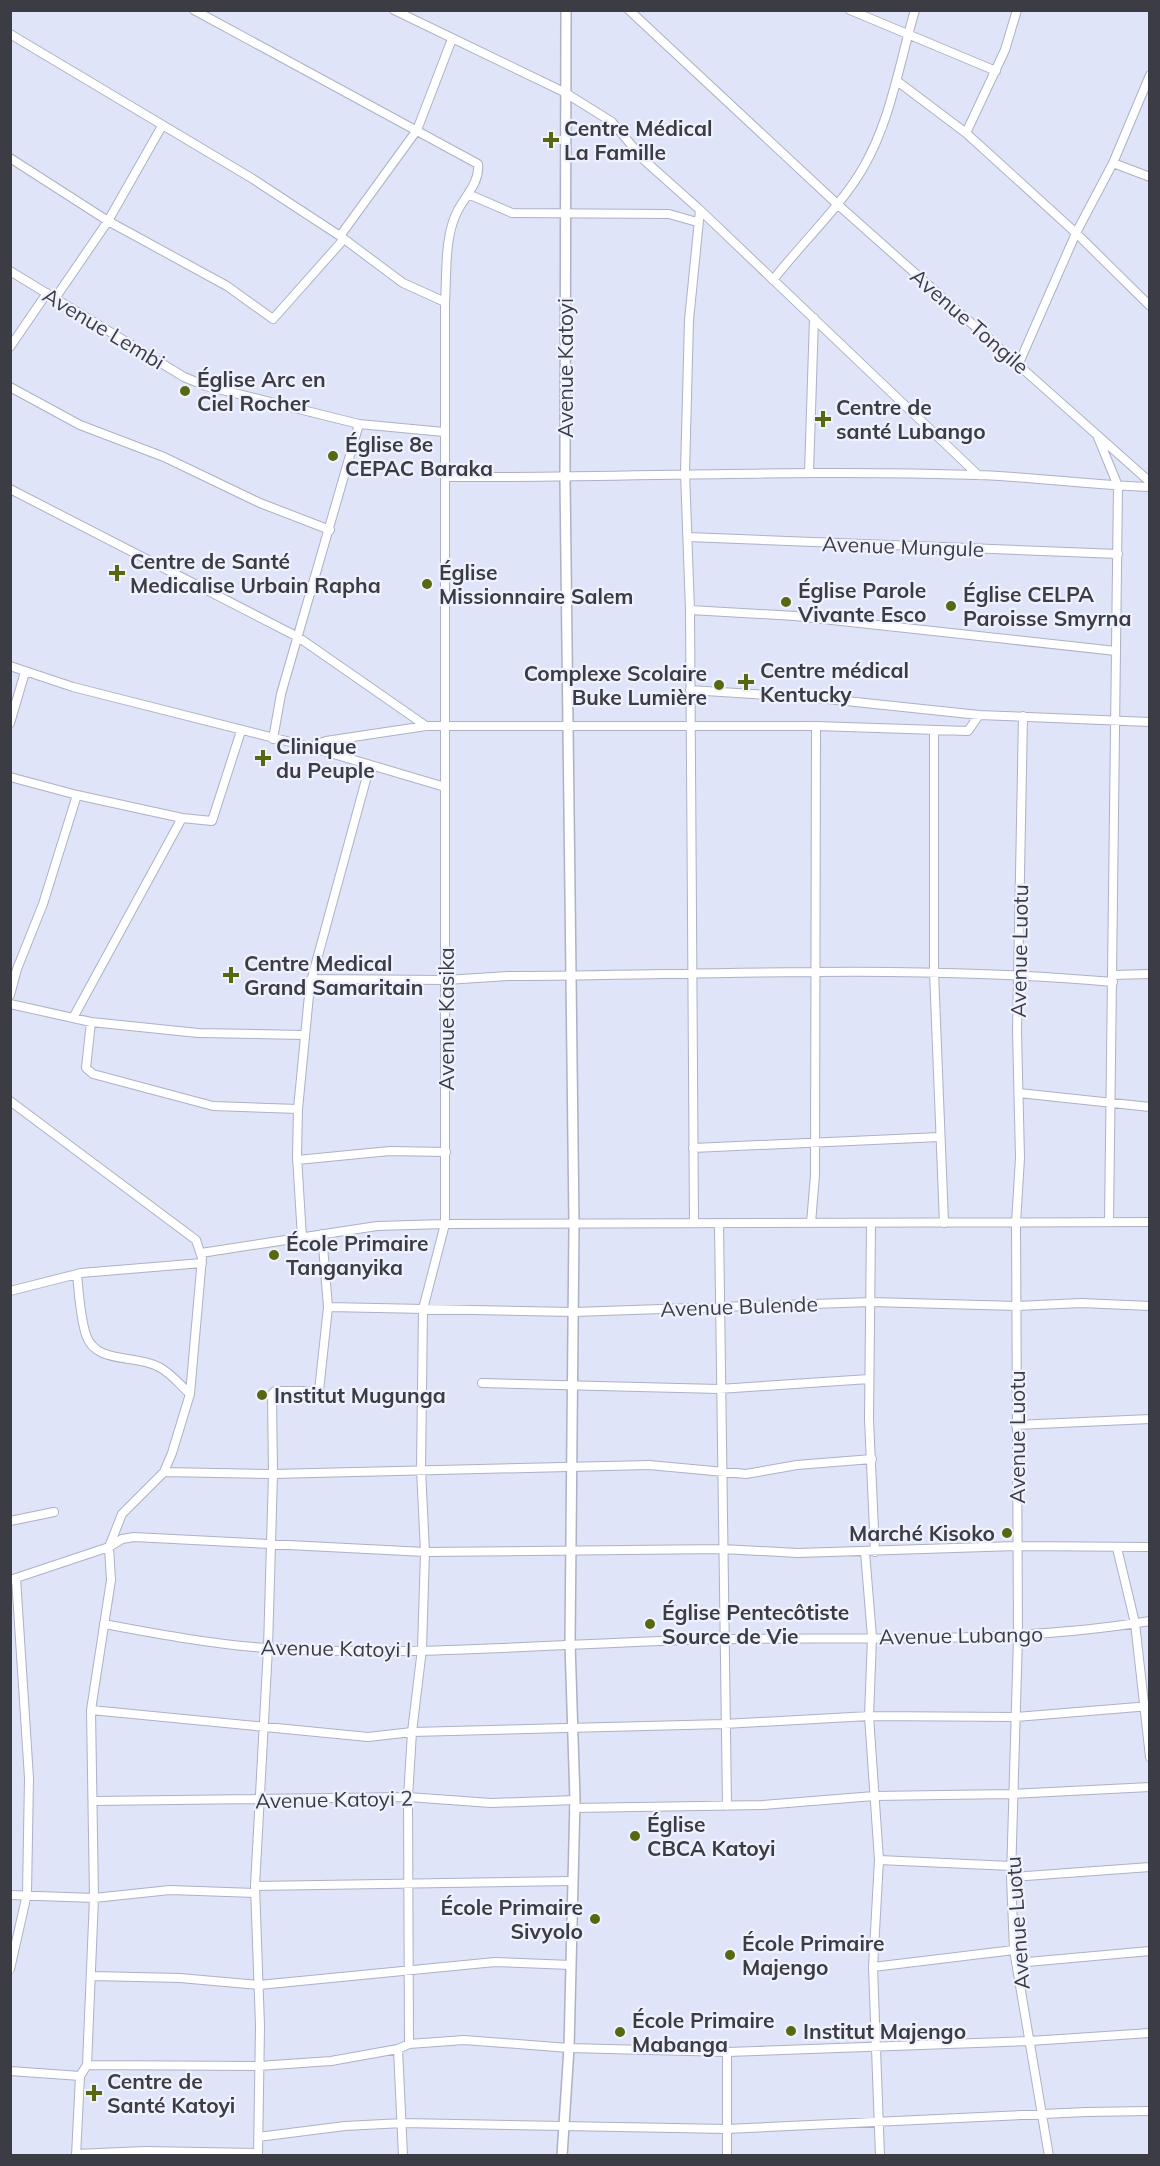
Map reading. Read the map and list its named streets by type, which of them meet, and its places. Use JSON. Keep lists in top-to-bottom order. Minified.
{"streets":{"street":["Avenue Tongile","Avenue Lembi","Avenue Katoyi","Avenue Mungule","Avenue Luotu","Avenue Kasika","Avenue Bulende","Avenue Lubango","Avenue Katoyi I","Avenue Katoyi 2"]},"crossings":[["Avenue Tongile","Avenue Mungule"],["Avenue Lembi","Avenue Kasika"],["Avenue Katoyi","Avenue Bulende"],["Avenue Katoyi","Avenue Lubango"],["Avenue Katoyi","Avenue Katoyi I"],["Avenue Katoyi","Avenue Katoyi 2"],["Avenue Luotu","Avenue Bulende"],["Avenue Luotu","Avenue Lubango"],["Avenue Luotu","Avenue Katoyi 2"],["Avenue Kasika","Avenue Bulende"],["Avenue Kasika","Avenue Katoyi I"],["Avenue Kasika","Avenue Katoyi 2"],["Avenue Lubango","Avenue Katoyi I"]],"places":{"health":["Centre Médical La Famille","Centre de santé Lubango","Centre de Santé Medicalise Urbain Rapha","Centre médical Kentucky","Clinique du Peuple","Centre Medical Grand Samaritain","Centre de Santé Katoyi"],"other":["Église Arc en Ciel Rocher","Église 8e CEPAC Baraka","Église Missionnaire Salem","Église Parole Vivante Esco","Église CELPA Paroisse Smyrna","Complexe Scolaire Buke Lumière","École Primaire Tanganyika","Institut Mugunga","Marché Kisoko","Église Pentecôtiste Source de Vie","Église CBCA Katoyi","École Primaire Sivyolo","École Primaire Majengo","Institut Majengo","École Primaire Mabanga"]}}
